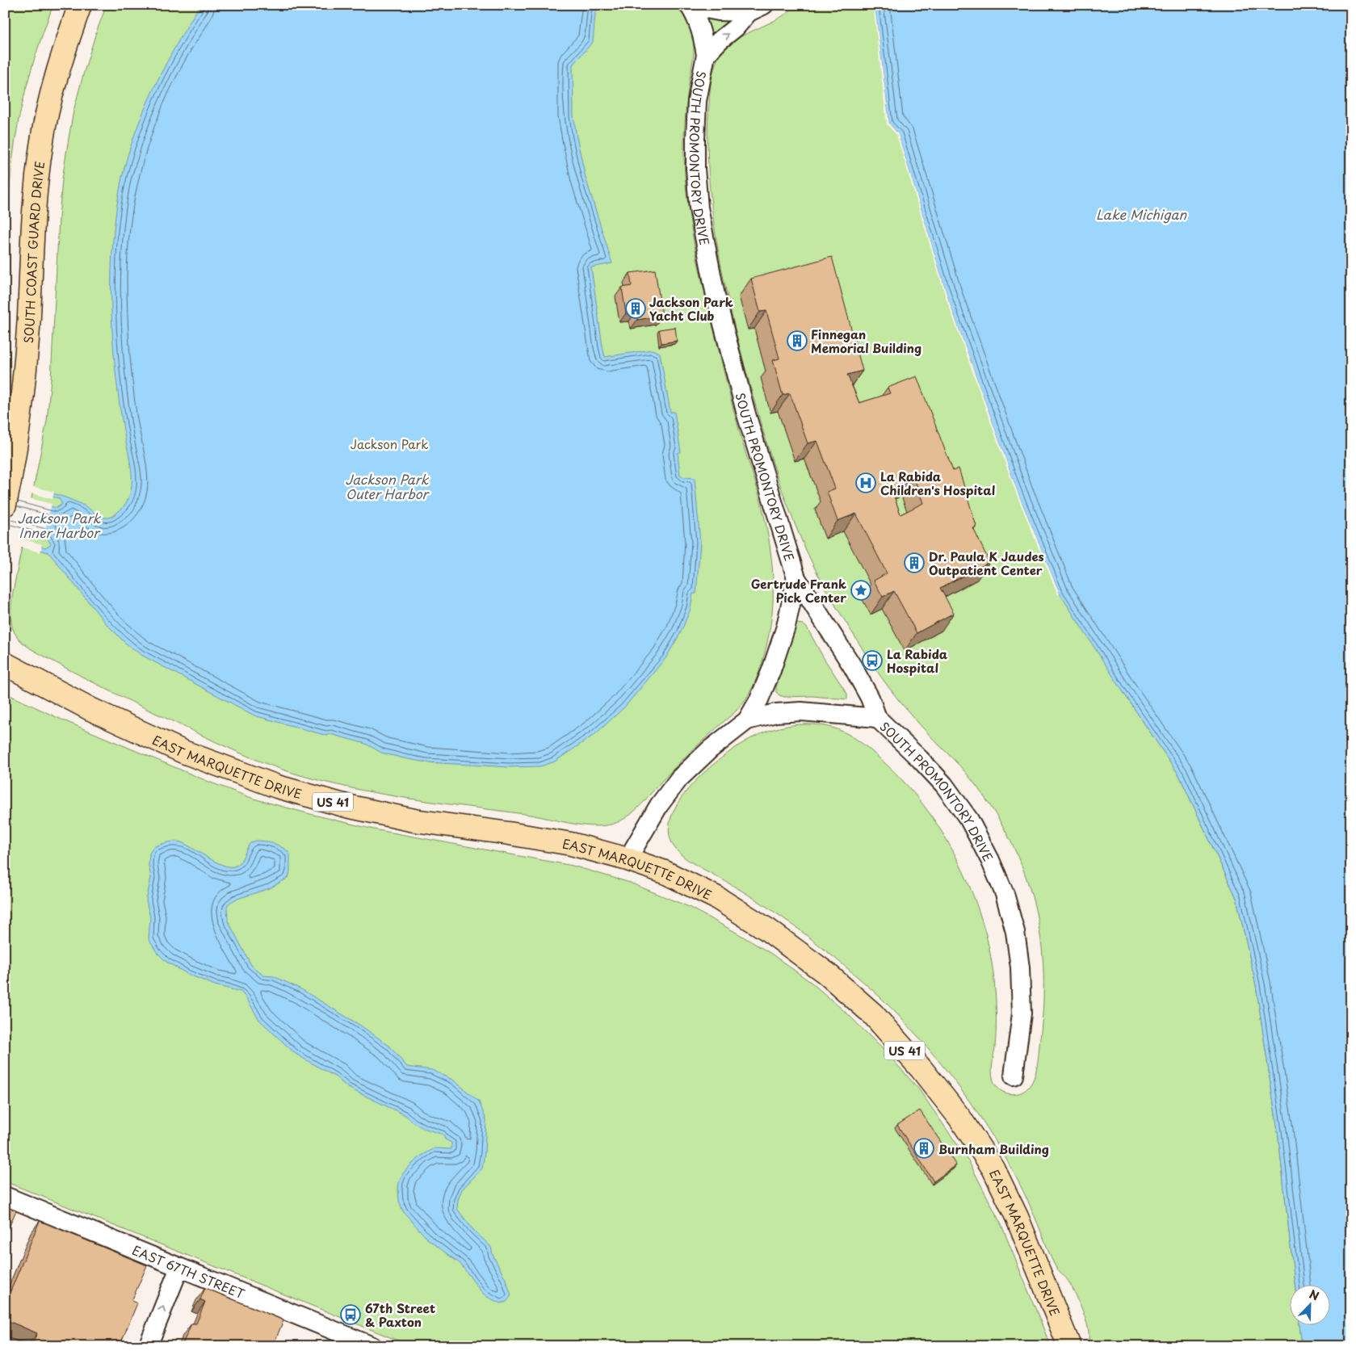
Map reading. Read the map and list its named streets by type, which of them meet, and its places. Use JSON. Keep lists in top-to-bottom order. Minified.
{"streets":{"main road":["SOUTH COAST GUARD DRIVE","EAST MARQUETTE DRIVE","US 41"],"street":["SOUTH PROMONTORY DRIVE","EAST 67TH STREET"]},"water":["Lake Michigan","Jackson Park Outer Harbor","Jackson Park Inner Harbor"],"parks":["Jackson Park"],"places":{"building":["Jackson Park Yacht Club","Finnegan Memorial Building","Dr. Paula K Jaudes Outpatient Center","Burnham Building"],"hospital":["La Rabida Children's Hospital"],"place":["Gertrude Frank Pick Center"],"bus stop":["La Rabida Hospital","67th Street & Paxton"]},"north":"top right"}
